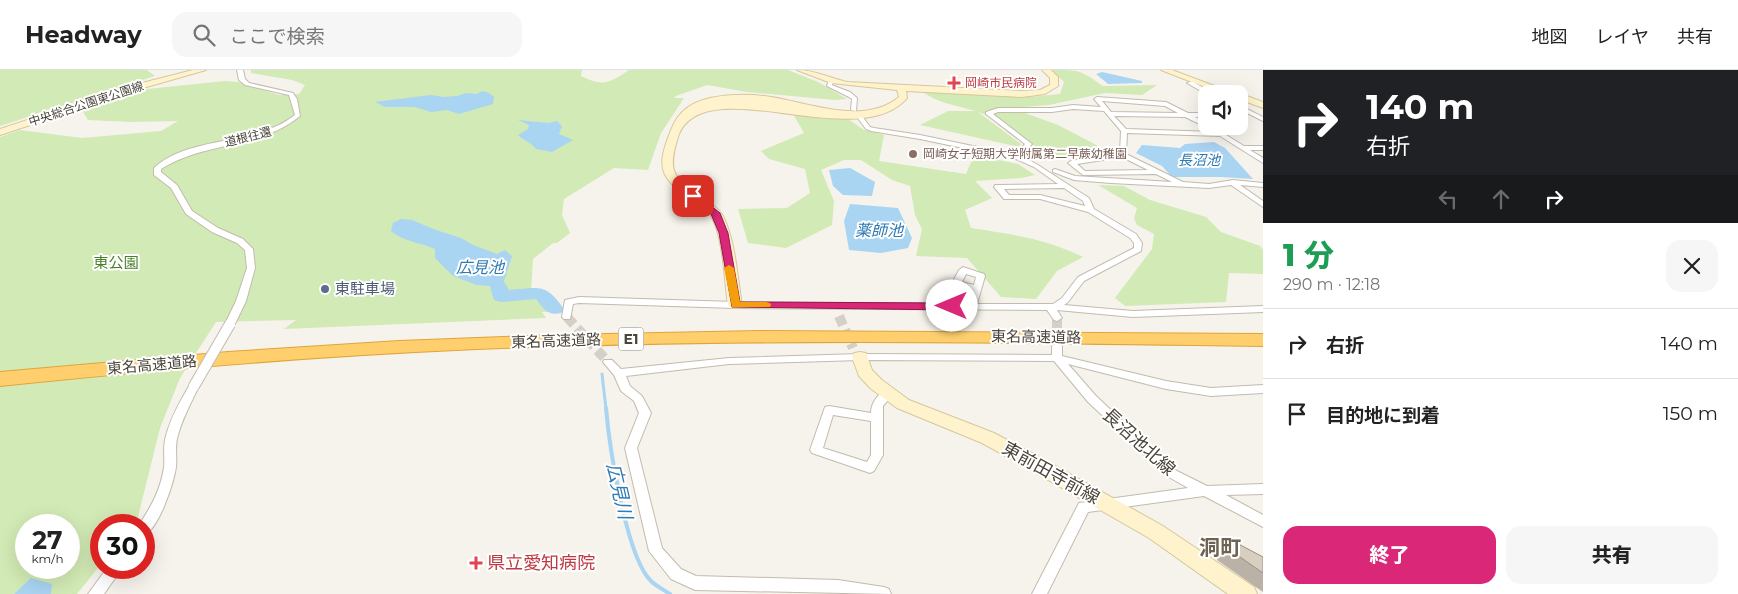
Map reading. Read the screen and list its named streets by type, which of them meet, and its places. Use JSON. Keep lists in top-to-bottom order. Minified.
{"streets":{"highway":["東名高速道路","E1"],"street":["中央総合公園東公園線","道根往還","長沼池北線","東前田寺前線"]},"districts":["洞町"],"water":["長沼池","薬師池","広見池","広見川"],"parks":["東公園"],"places":{"health":["岡崎市民病院","県立愛知病院"],"other":["岡崎女子短期大学附属第二早蕨幼稚園","東駐車場"]},"page":{"header":"Headway","search":"ここで検索","nav":["地図","レイヤ","共有"],"turn":["140 m","右折"],"heading":["1 分","290 m · 12:18"],"list":[{"name":"右折","value":"140 m"},{"name":"目的地に到着","value":"150 m"}],"speed":"27 km/h","limit":"30","buttons":["終了","共有"]}}
